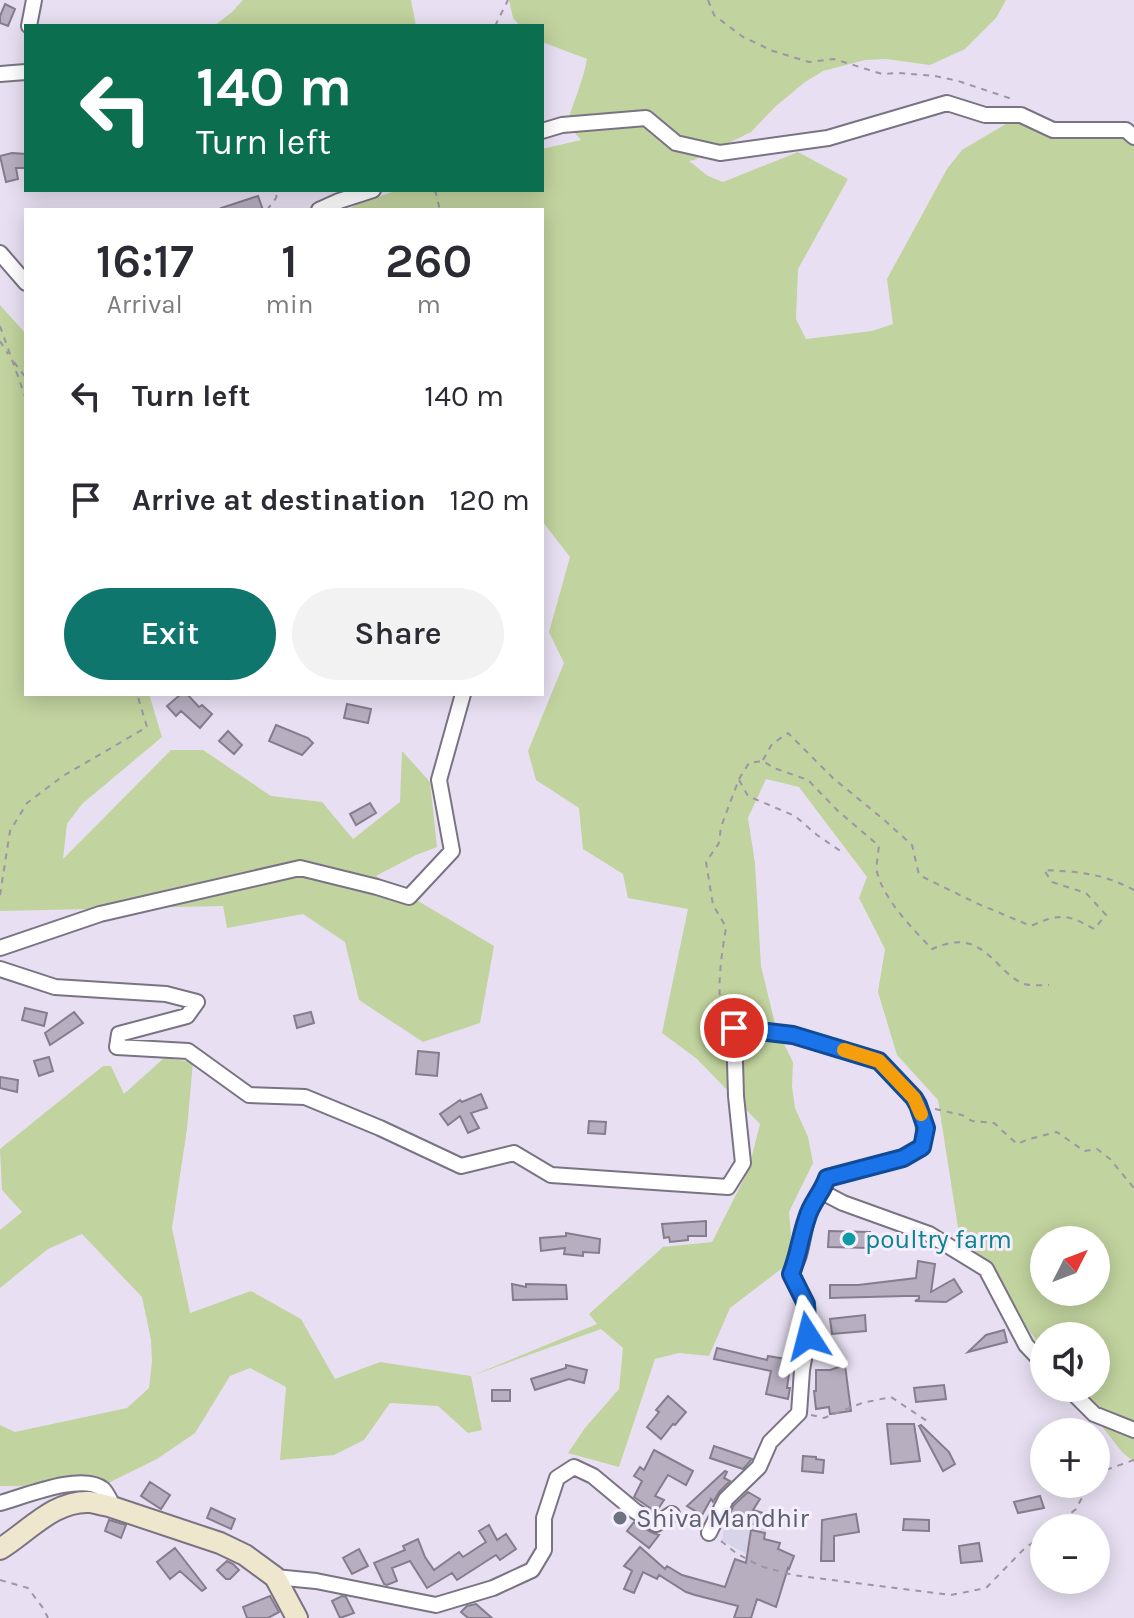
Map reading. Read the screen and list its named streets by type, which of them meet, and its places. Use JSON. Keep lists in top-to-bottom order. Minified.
{"places":["poultry farm","Shiva Mandhir"],"north":"top right","page":{"turn":["140 m","Turn left"],"eta":["16:17","Arrival","1","min","260","m"],"list":[{"name":"Turn left","value":"140 m"},{"name":"Arrive at destination","value":"120 m"}],"buttons":["Exit","Share"],"map_buttons":["+","−"]}}
